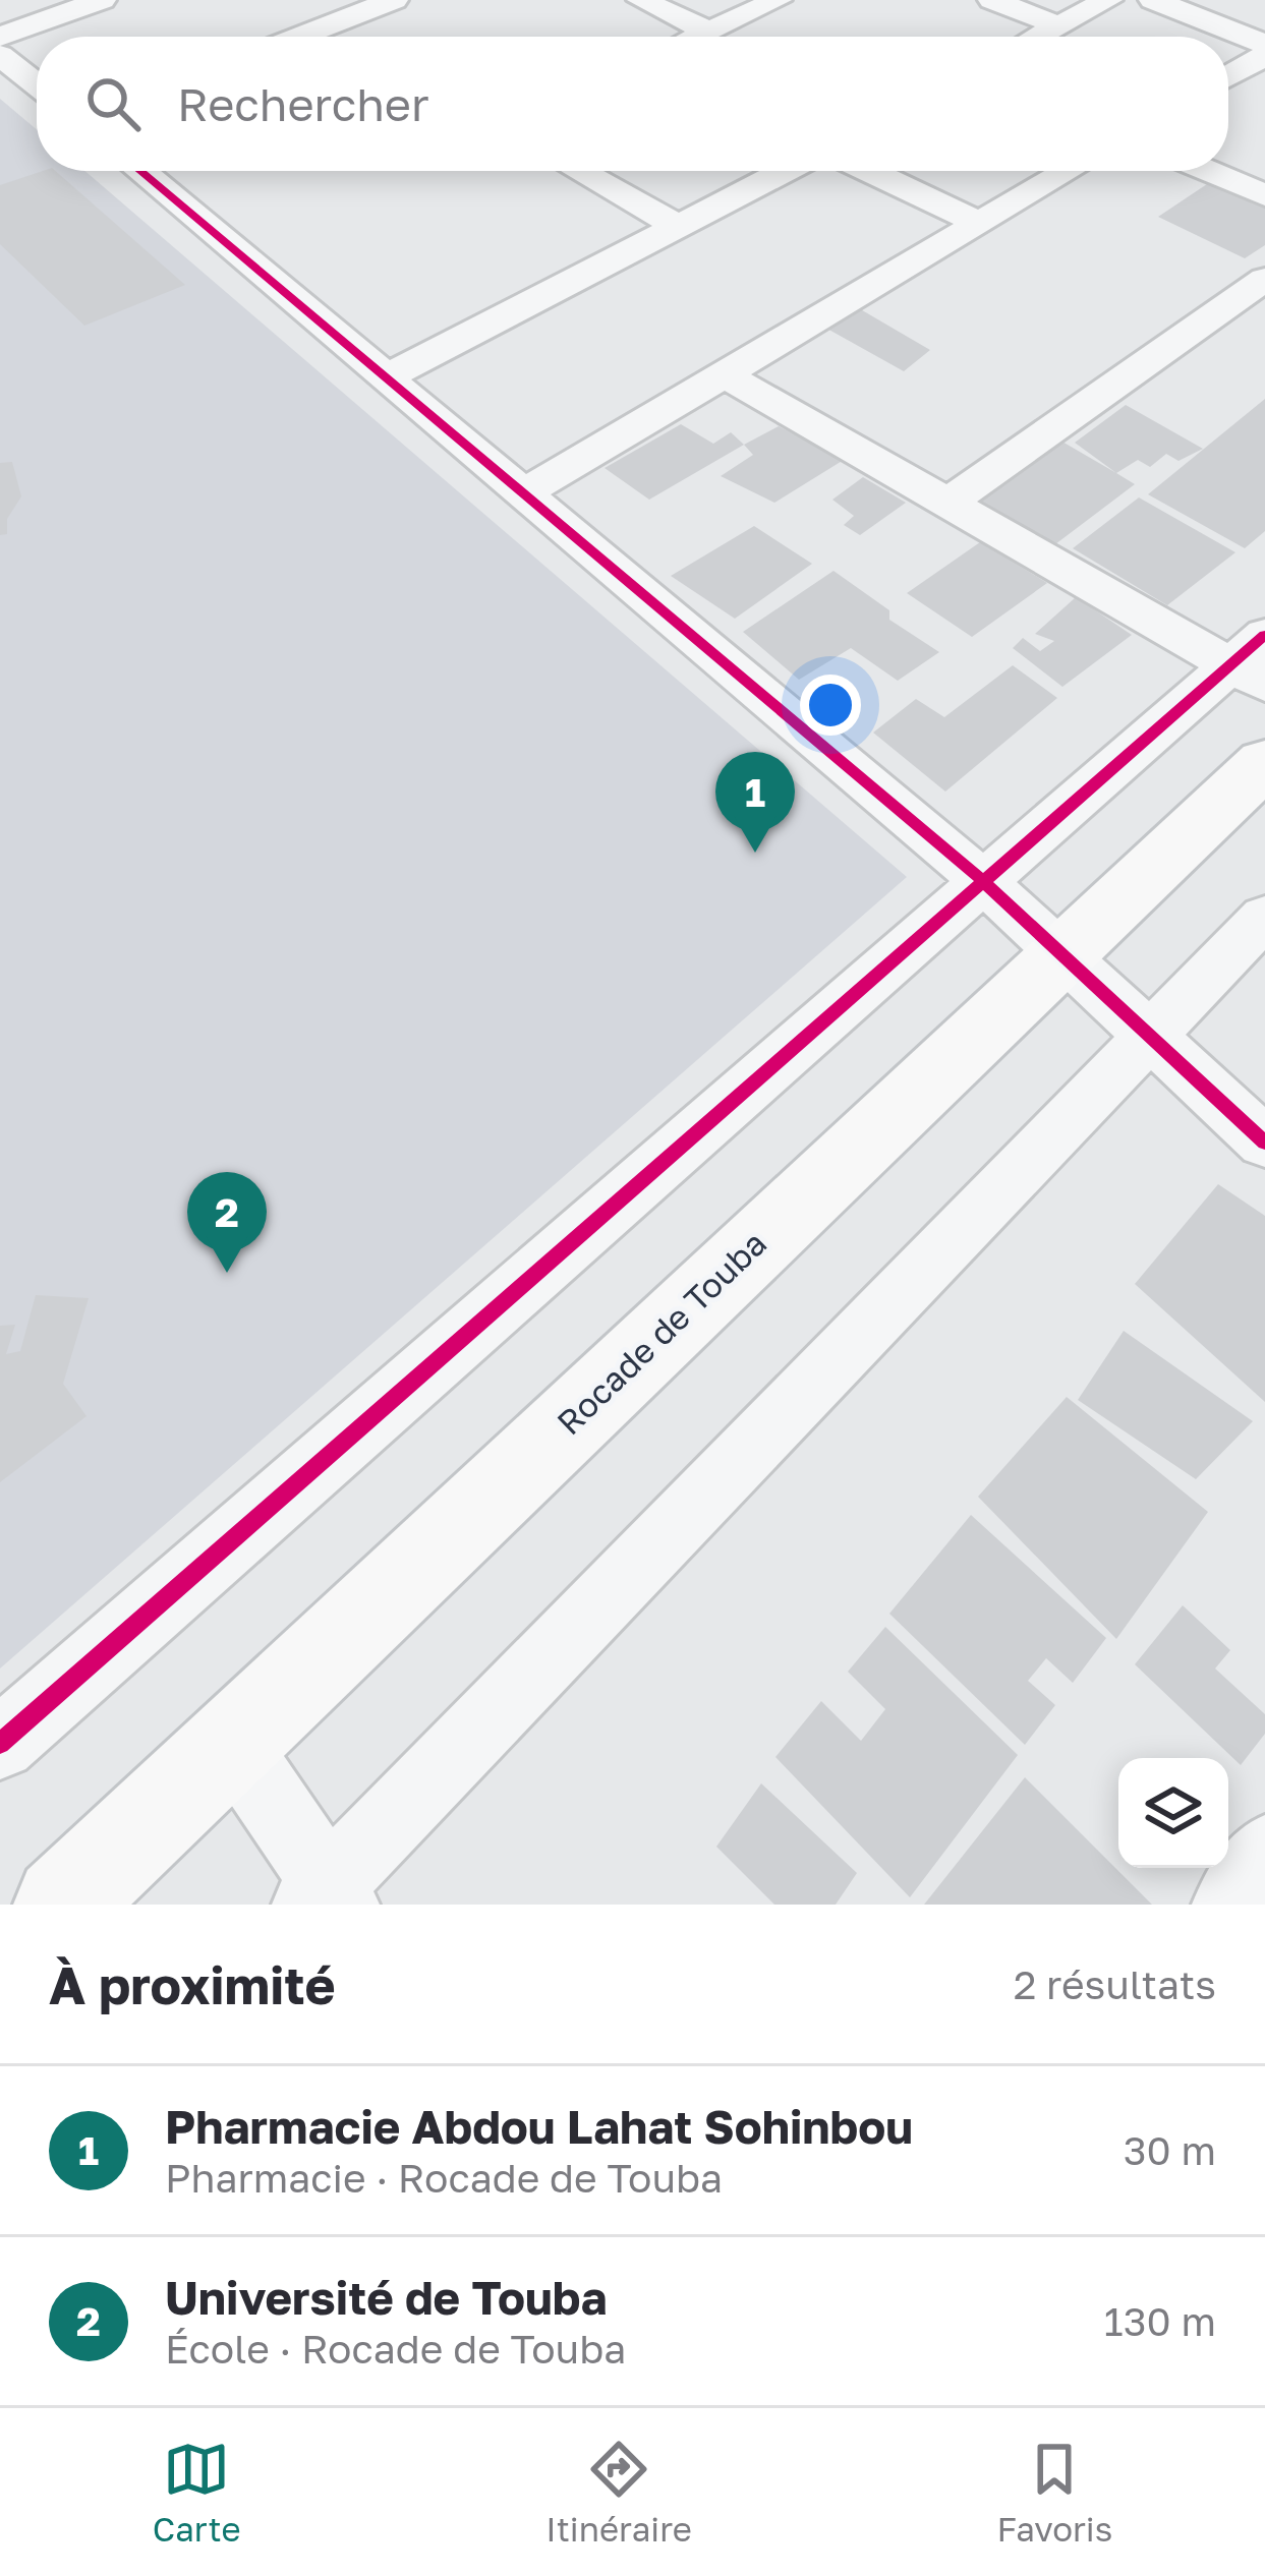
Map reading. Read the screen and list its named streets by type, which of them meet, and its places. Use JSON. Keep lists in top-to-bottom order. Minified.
{"streets":{"main road":["Rocade de Touba"]},"page":{"search":"Rechercher","pins":["1","2"],"heading":["À proximité","2 résultats"],"list":[{"mark":"1","name":"Pharmacie Abdou Lahat Sohinbou","note":"Pharmacie · Rocade de Touba","value":"30 m"},{"mark":"2","name":"Université de Touba","note":"École · Rocade de Touba","value":"130 m"}],"nav":["Carte","Itinéraire","Favoris"]}}
